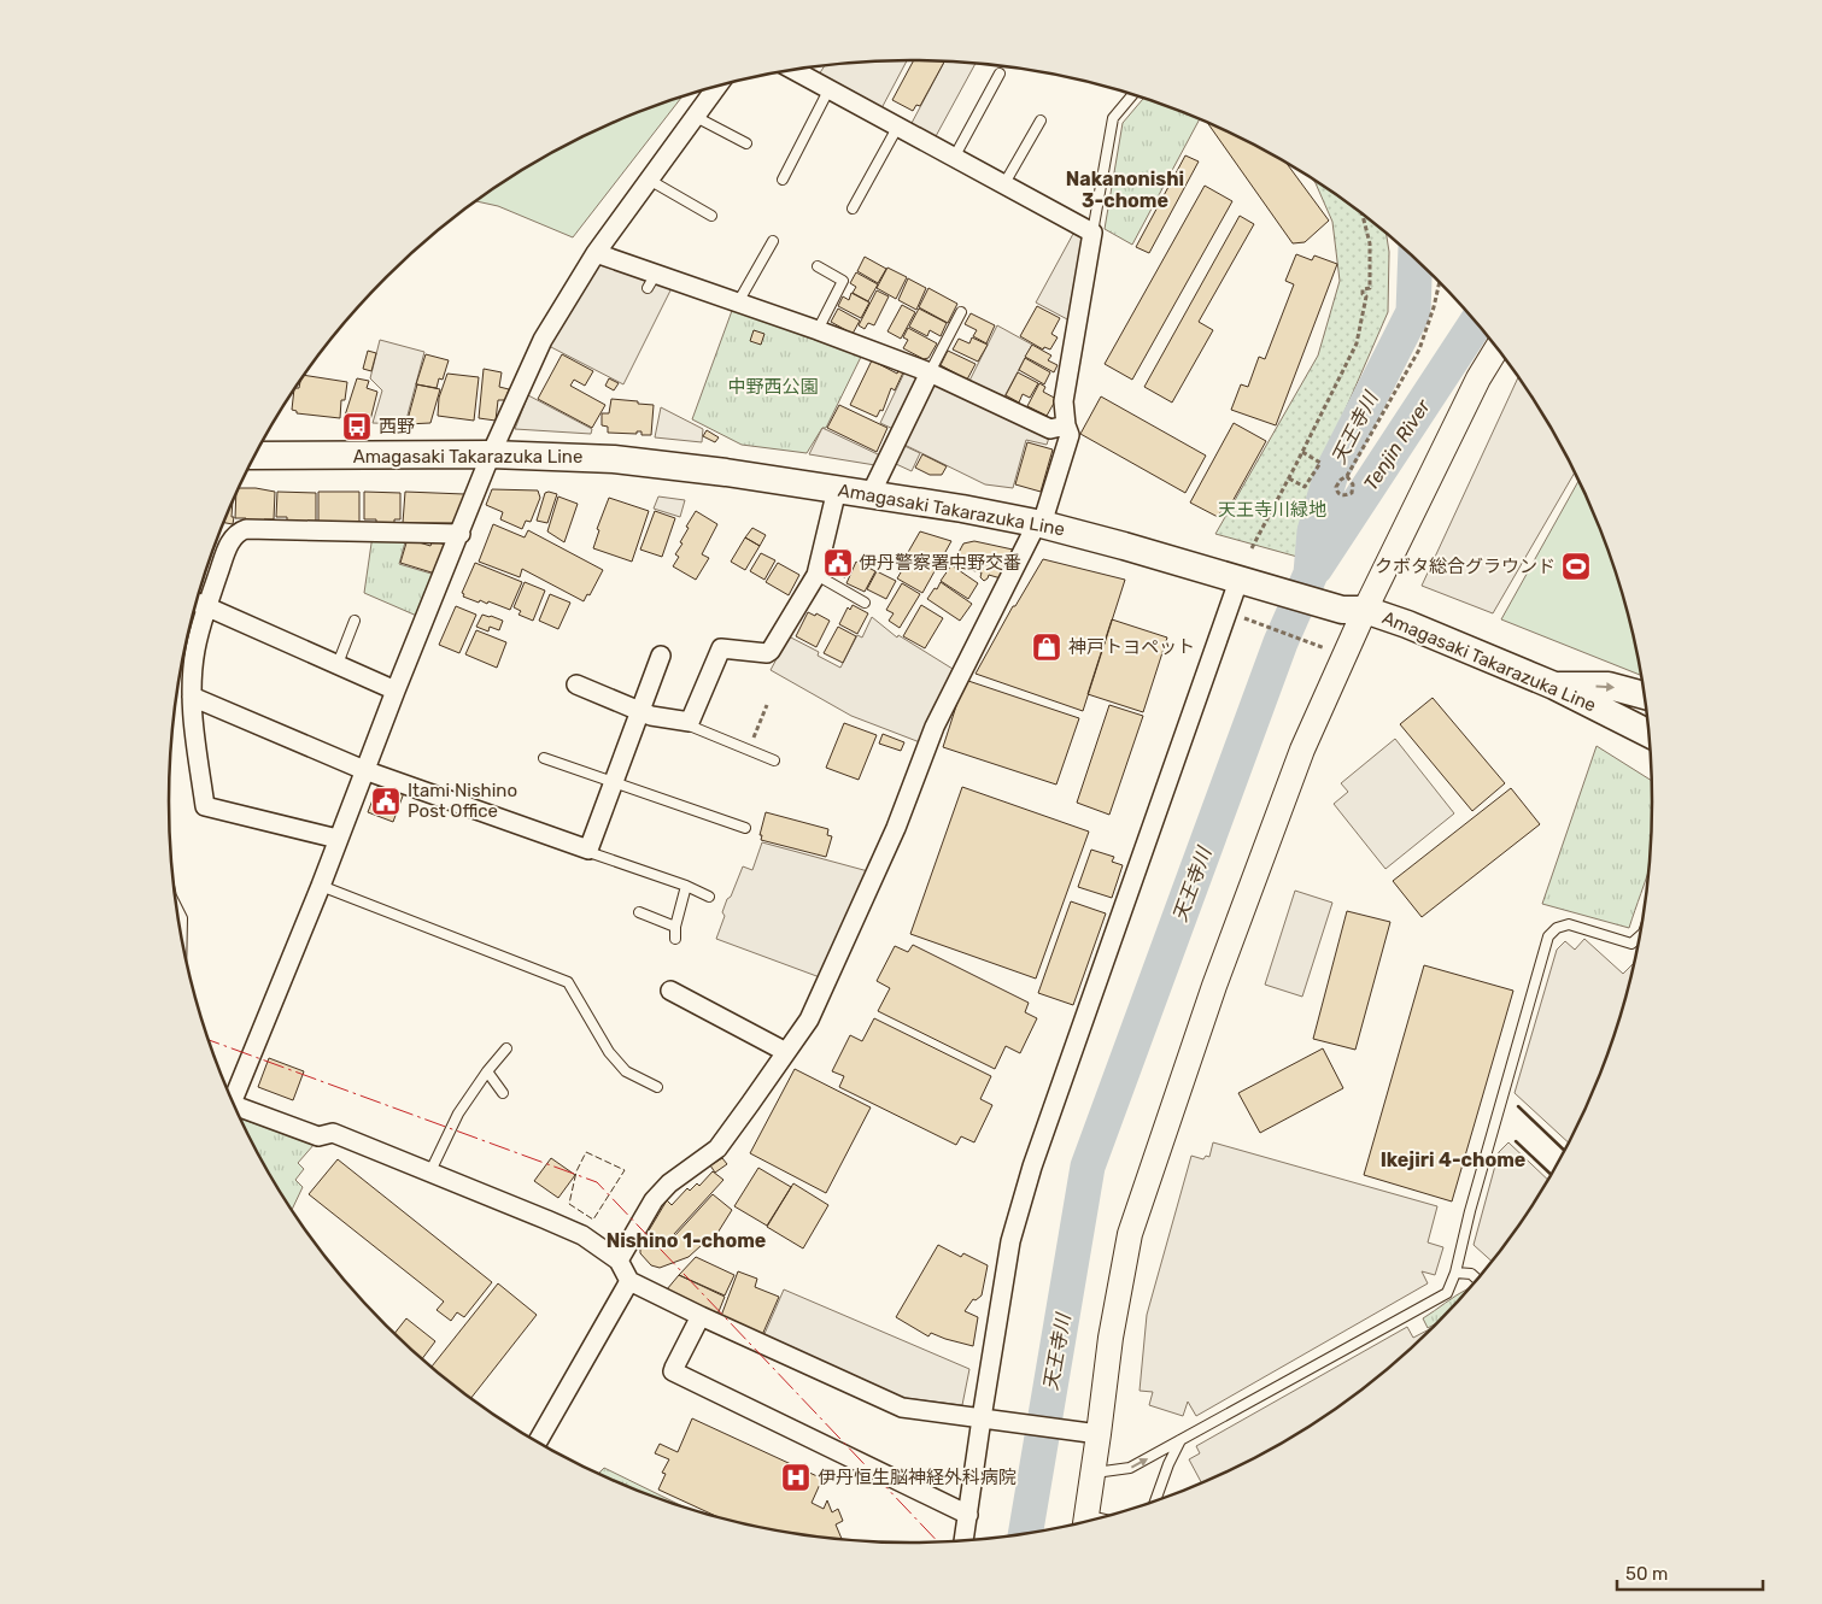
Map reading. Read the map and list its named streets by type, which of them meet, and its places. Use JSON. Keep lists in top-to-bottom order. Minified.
{"streets":{"main road":["Amagasaki Takarazuka Line"]},"districts":["Nakanonishi 3-chome","Ikejiri 4-chome","Nishino 1-chome"],"water":["天王寺川","Tenjin River"],"parks":["中野西公園","天王寺川緑地"],"places":{"bus stop":["西野"],"public building":["伊丹警察署中野交番","Itami Nishino Post Office"],"sports":["クボタ総合グラウンド"],"shop":["神戸トヨペット"],"hospital":["伊丹恒生脳神経外科病院"]},"scale_bar":"50 m"}
